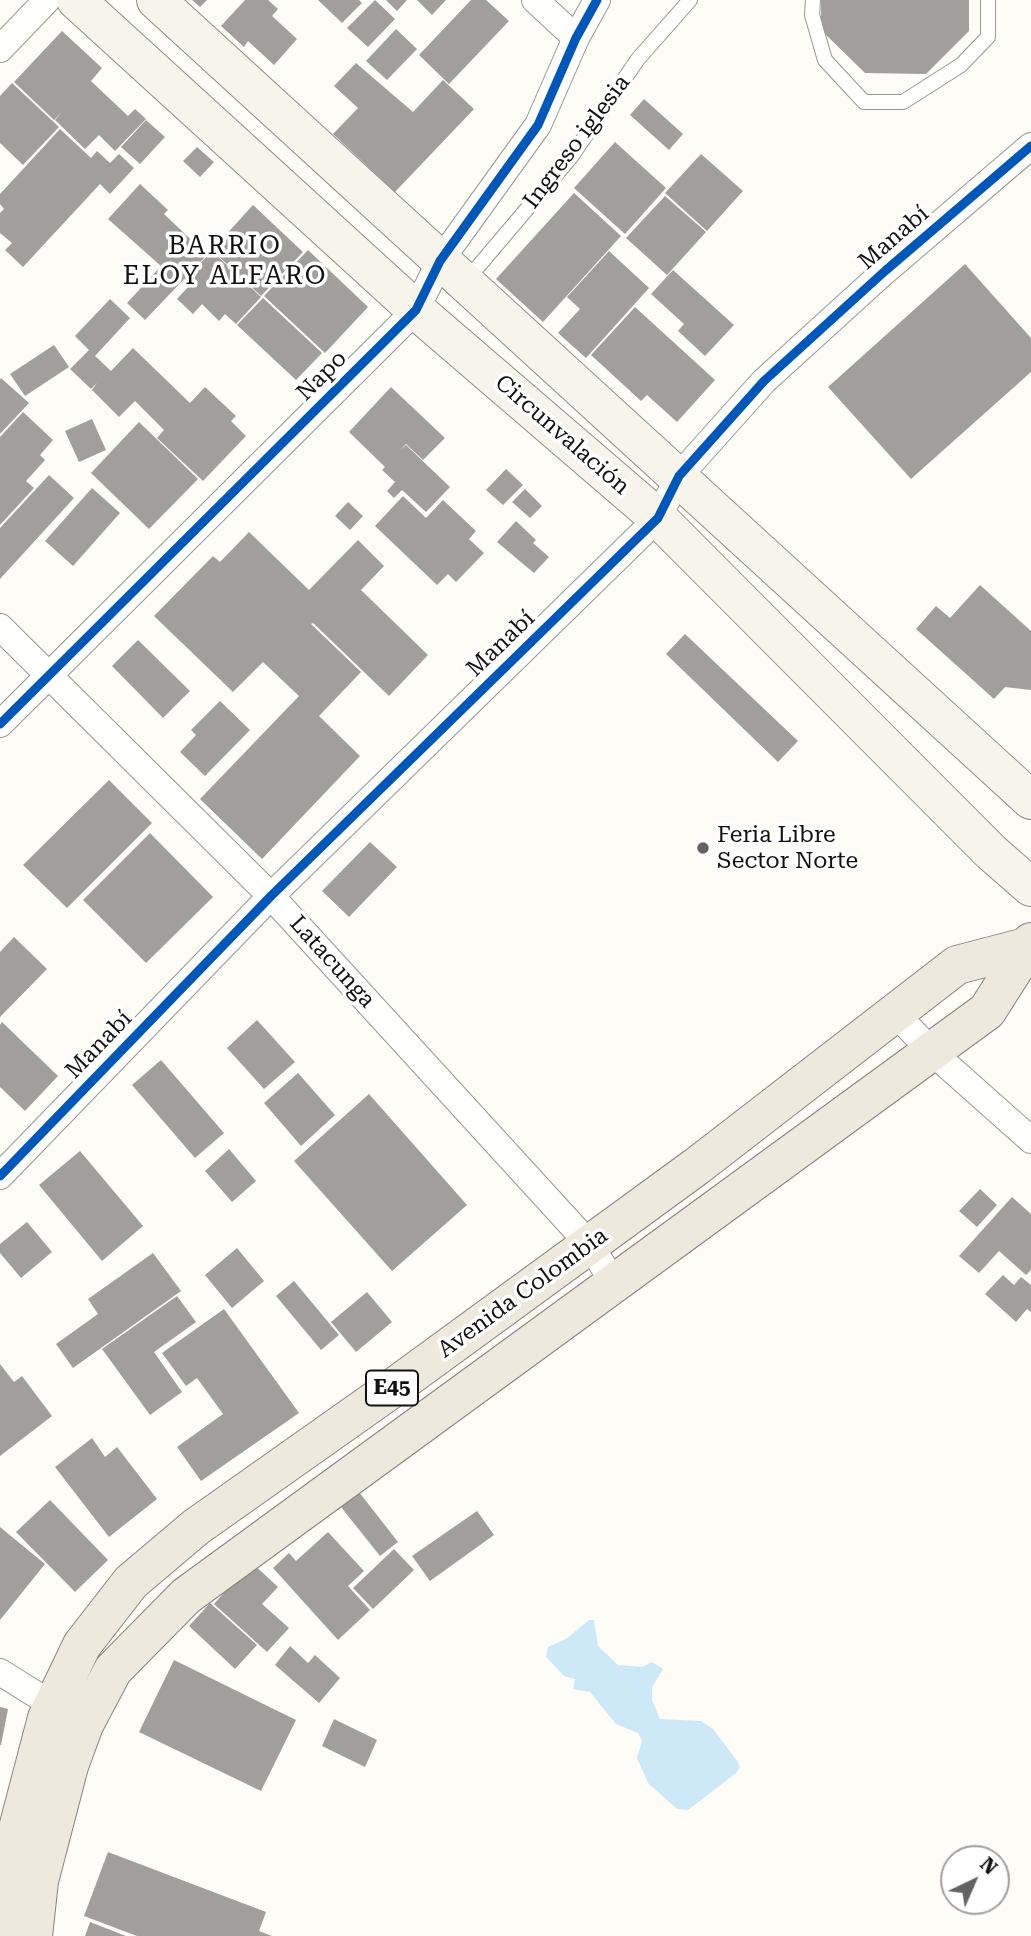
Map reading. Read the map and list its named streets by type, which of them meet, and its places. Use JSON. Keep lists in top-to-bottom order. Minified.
{"streets":{"main road":["Circunvalación","Avenida Colombia","E45"],"street":["Manabí","Napo","Latacunga"],"lane":["Ingreso iglesia"]},"crossings":[["Ingreso iglesia","Napo"],["Ingreso iglesia","Circunvalación"],["Manabí","Circunvalación"],["Manabí","Latacunga"],["Napo","Circunvalación"],["Napo","Latacunga"],["Latacunga","Avenida Colombia"]],"districts":["BARRIO ELOY ALFARO"],"places":["Feria Libre Sector Norte"],"north":"top right"}
